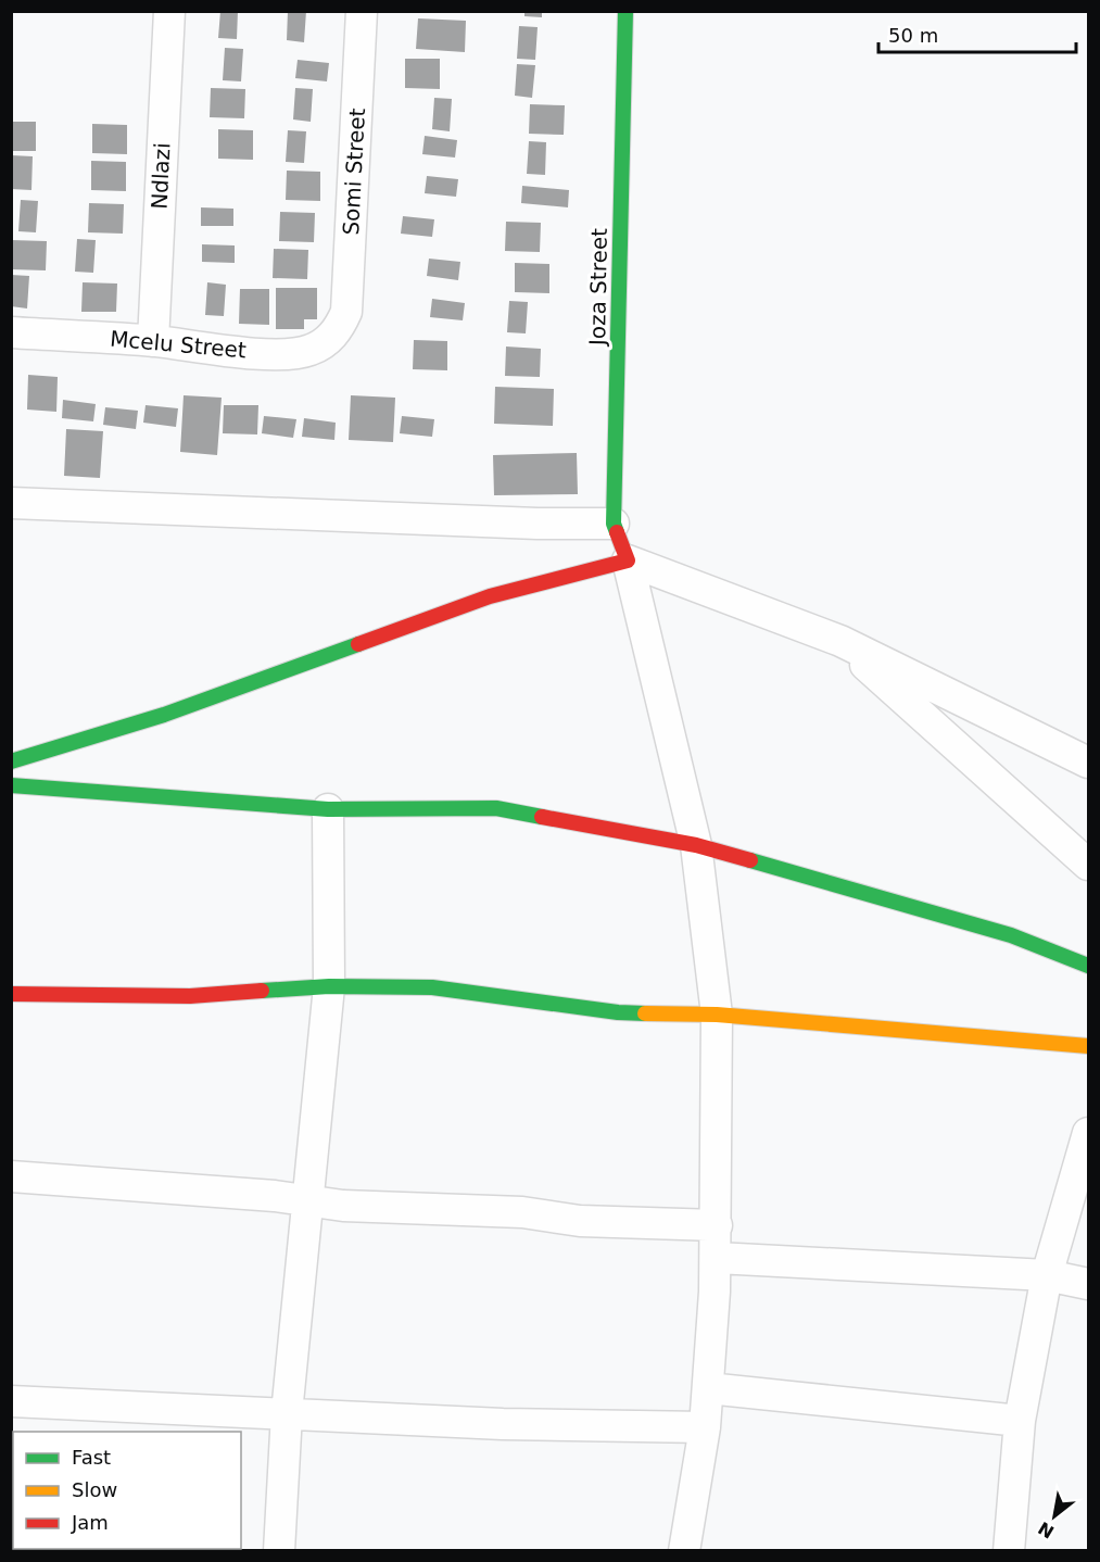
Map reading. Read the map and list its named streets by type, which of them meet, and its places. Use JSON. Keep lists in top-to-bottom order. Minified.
{"streets":{"street":["Somi Street","Ndlazi","Joza Street","Mcelu Street"]},"crossings":[["Somi Street","Mcelu Street"],["Ndlazi","Mcelu Street"]],"legend":["Fast","Slow","Jam"],"scale_bar":"50 m","north":"bottom left"}
